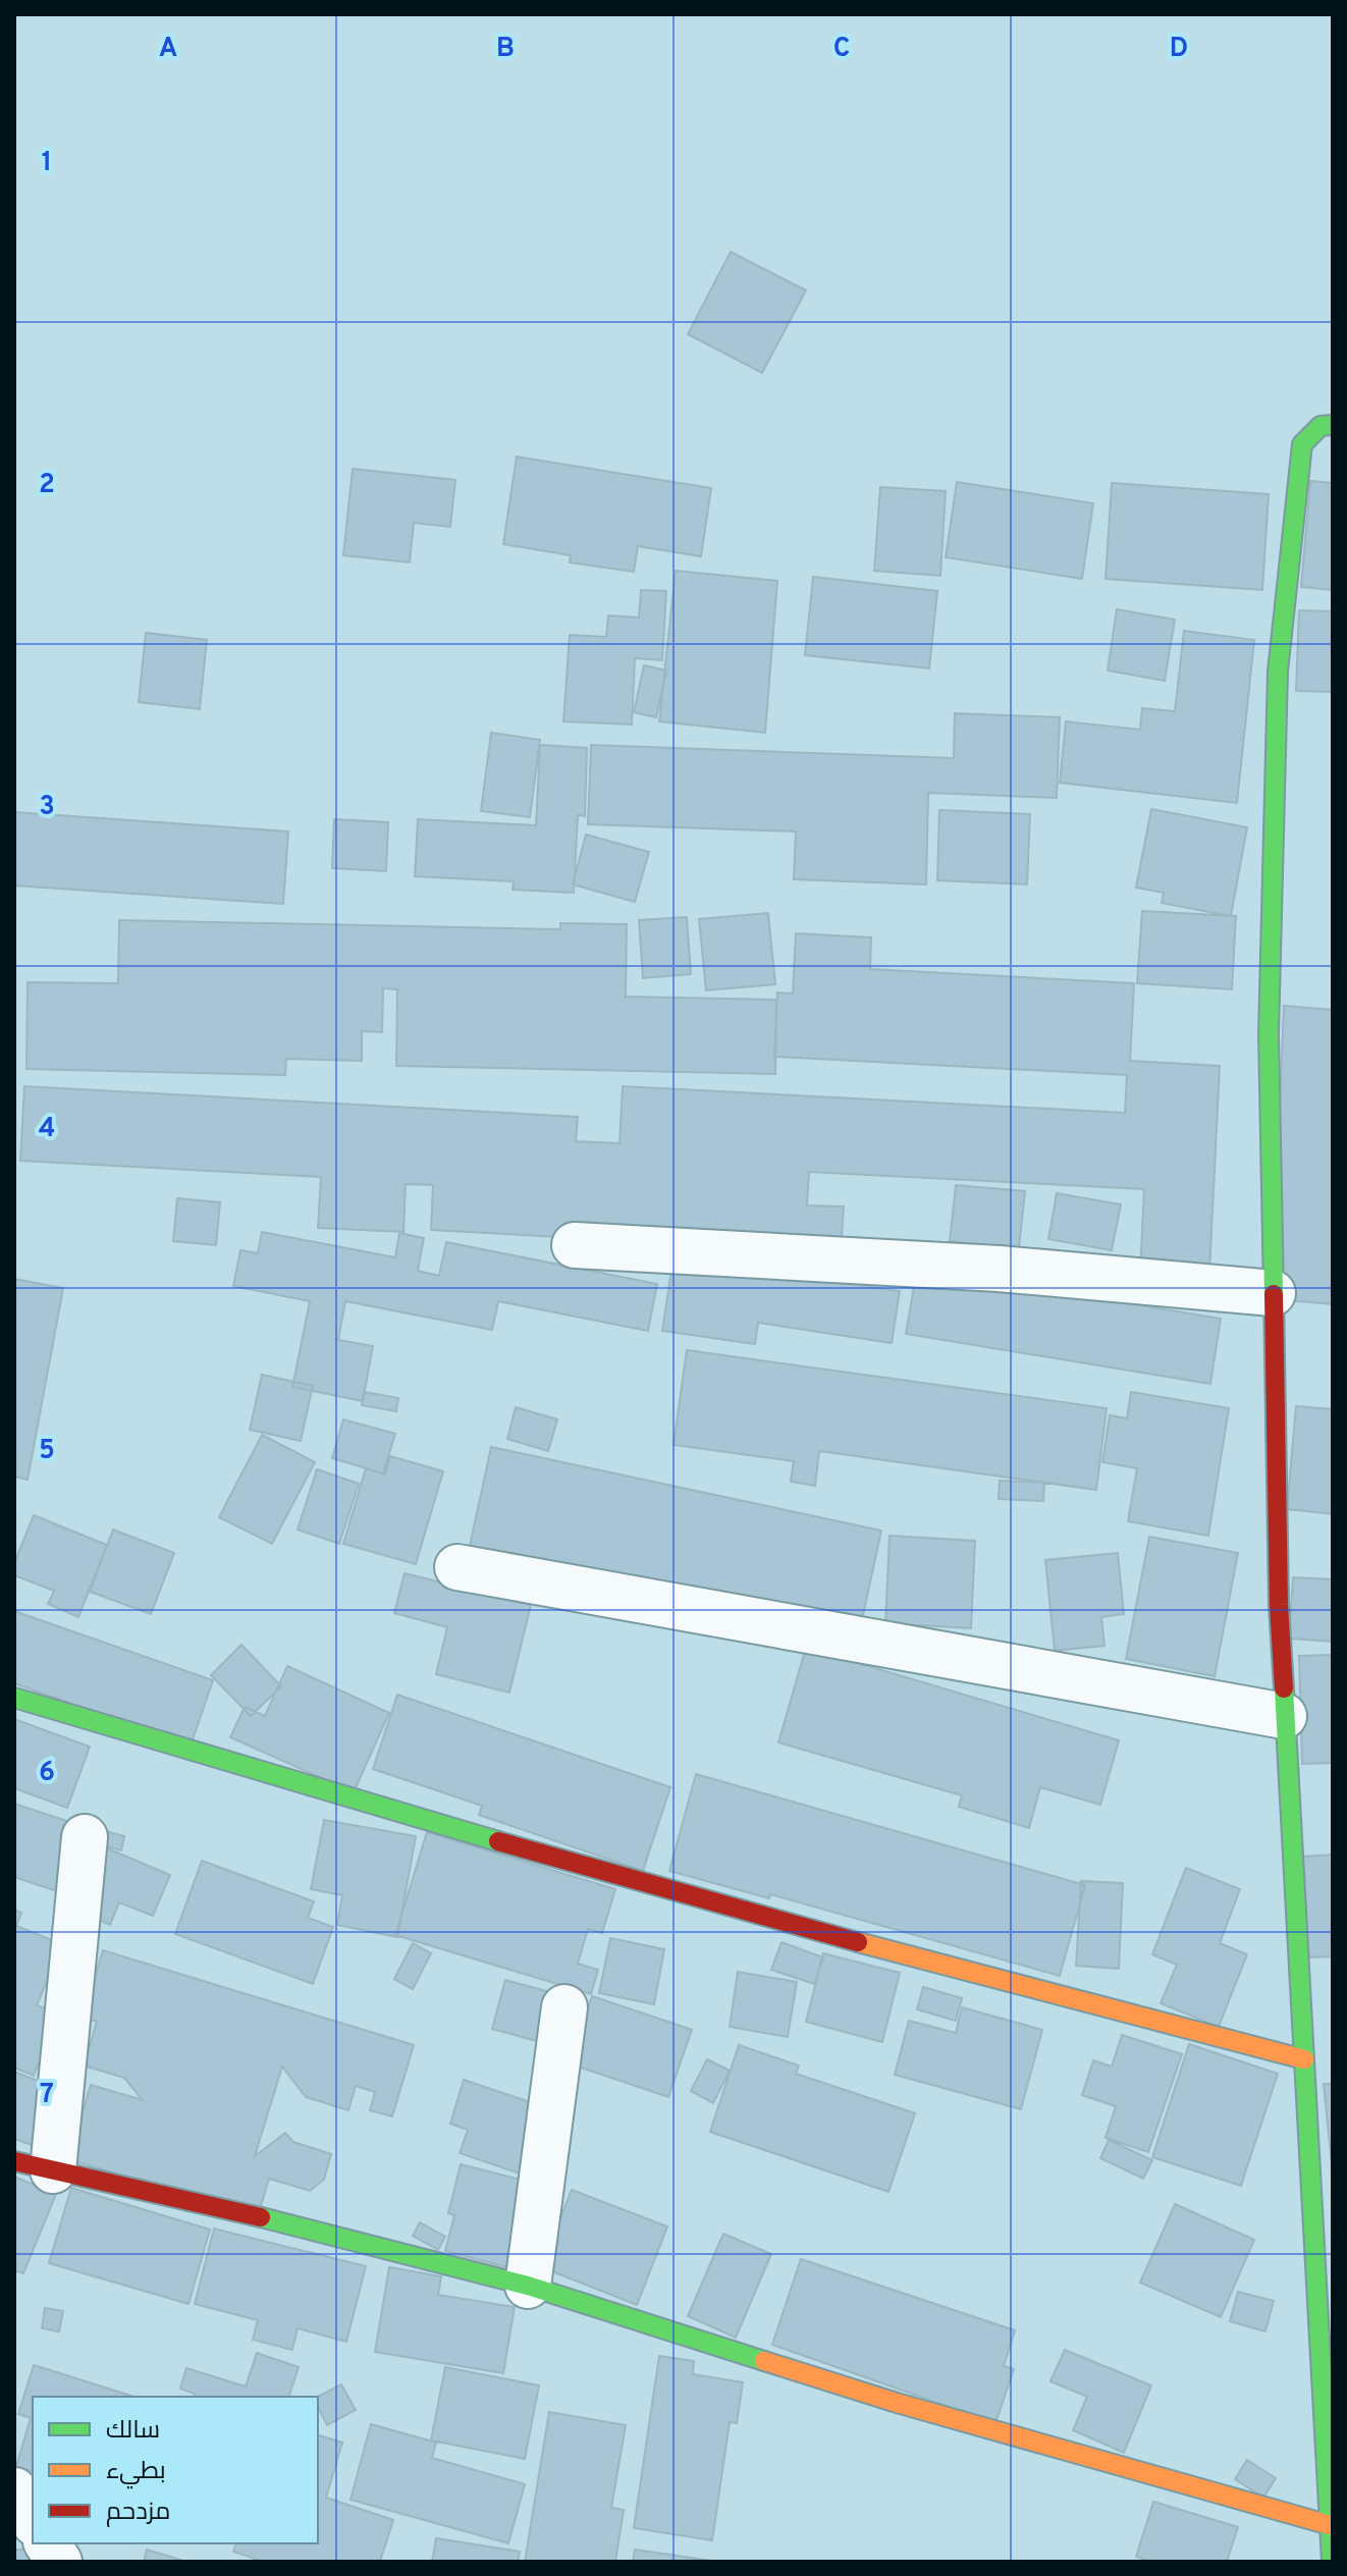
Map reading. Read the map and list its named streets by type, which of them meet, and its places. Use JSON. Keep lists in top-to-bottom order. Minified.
{"legend":["سالك","بطيء","مزدحم"],"grid":{"columns":["A","B","C","D"],"rows":["1","2","3","4","5","6","7"]}}
